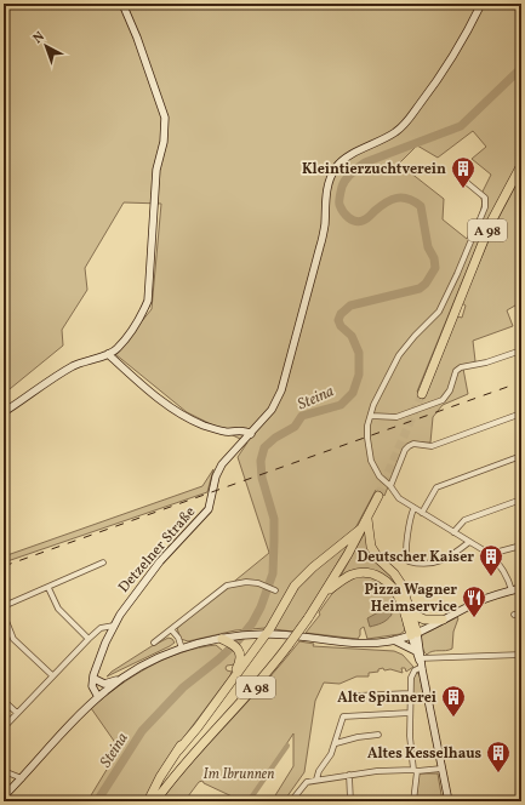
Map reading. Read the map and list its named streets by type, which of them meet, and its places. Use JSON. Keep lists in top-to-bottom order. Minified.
{"streets":{"highway":["A 98"],"main road":["Detzelner Straße"]},"water":["Steina"],"parks":["Im Ibrunnen"],"places":{"building":["Kleintierzuchtverein","Deutscher Kaiser","Alte Spinnerei","Altes Kesselhaus"],"restaurant":["Pizza Wagner Heimservice"]},"north":"top left"}
